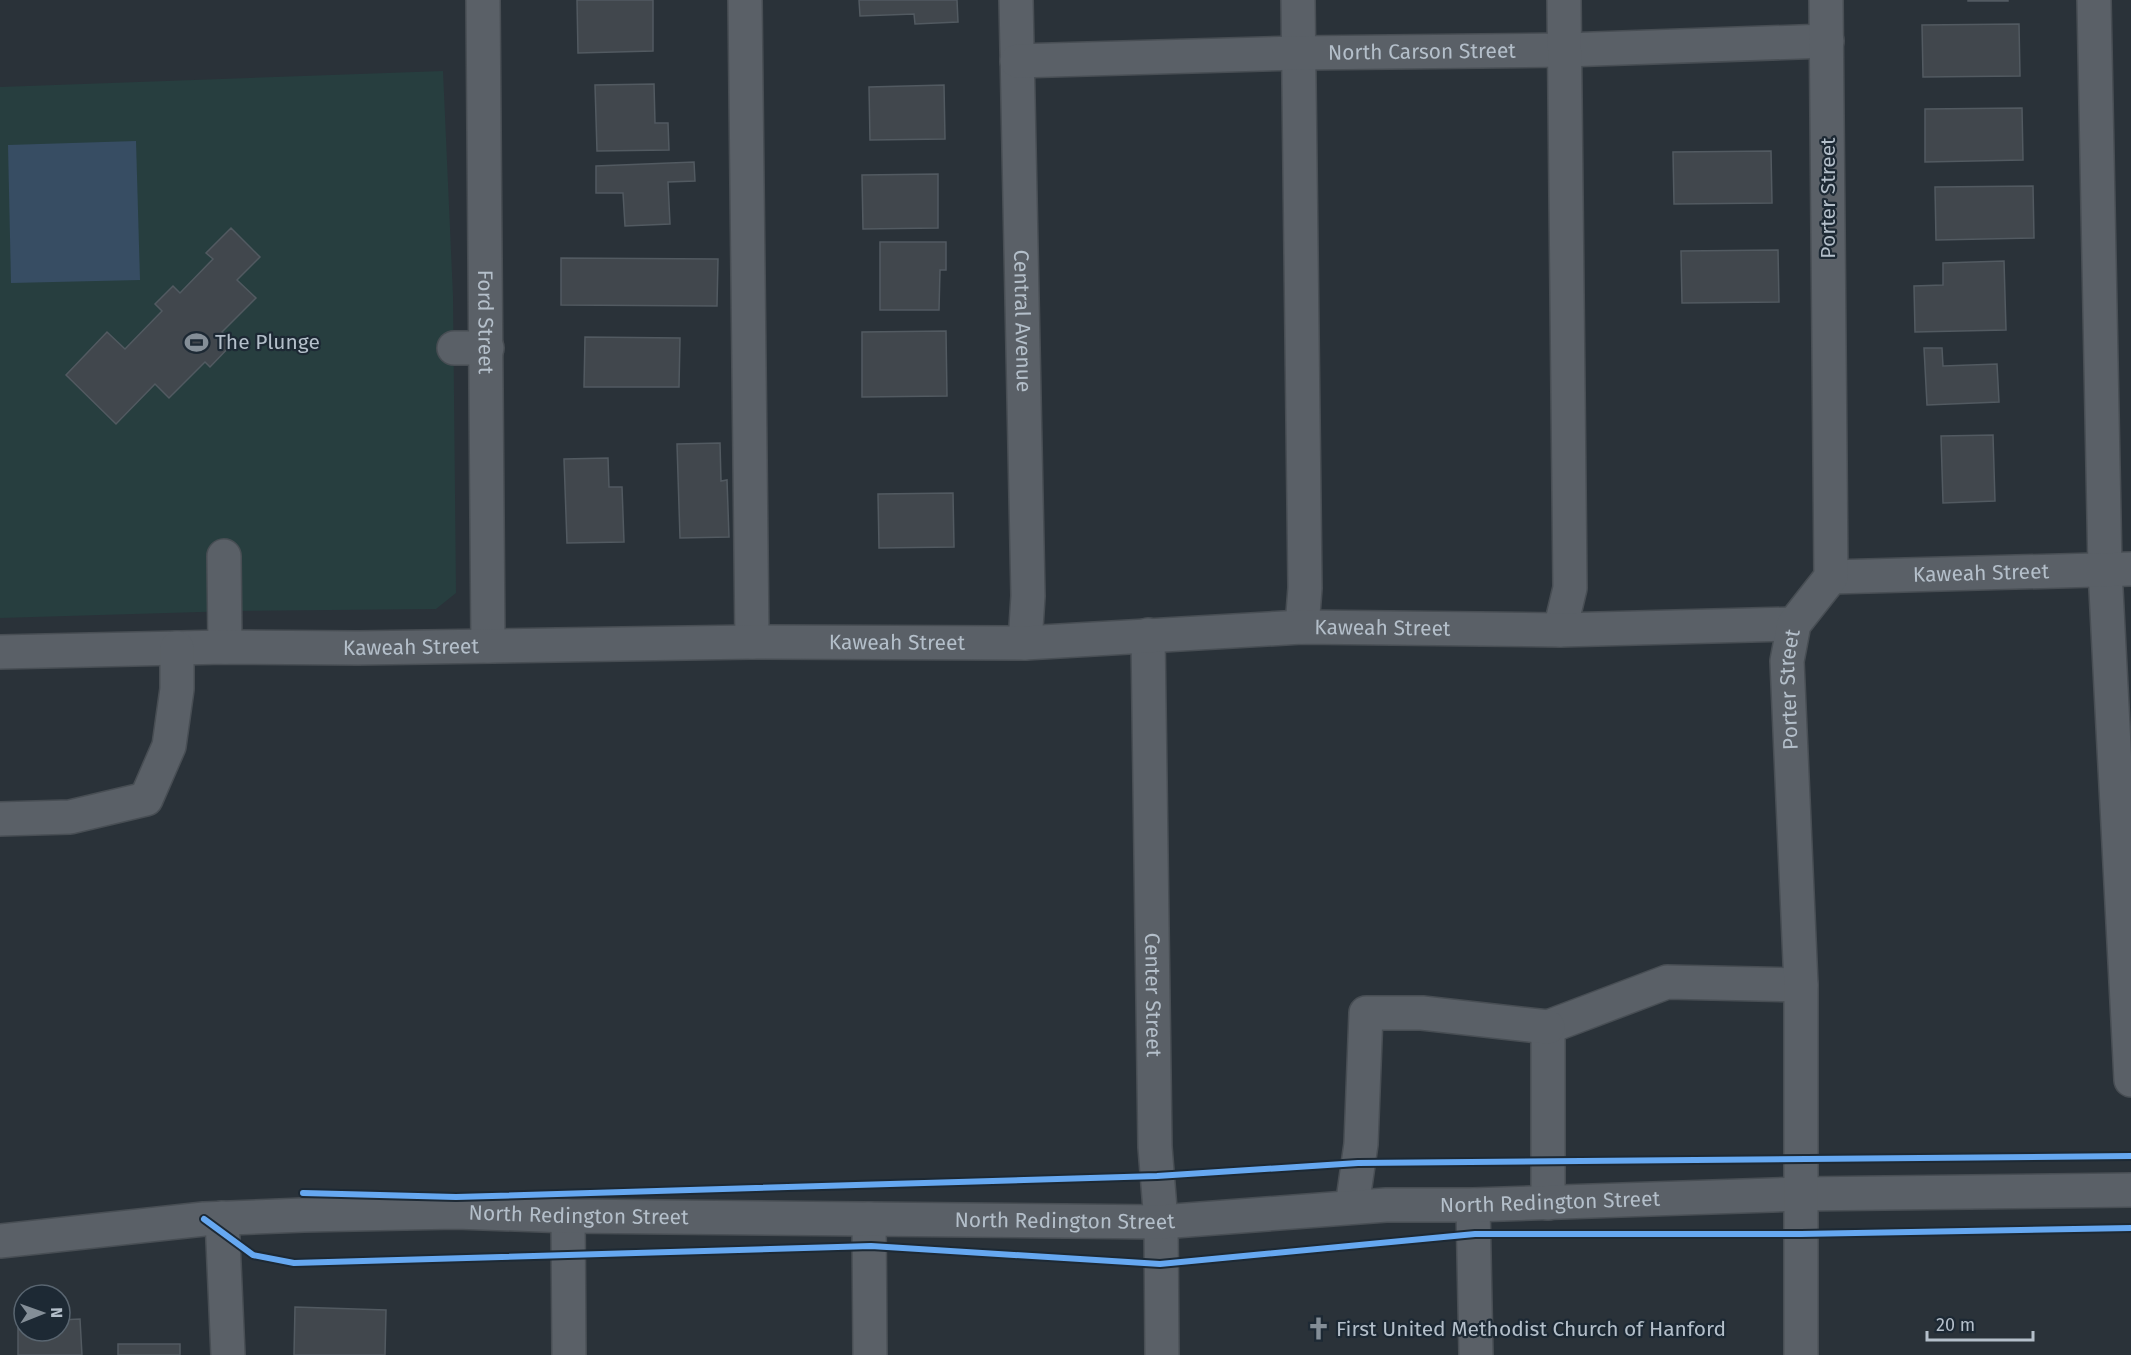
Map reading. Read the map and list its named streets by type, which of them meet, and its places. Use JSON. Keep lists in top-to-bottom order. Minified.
{"streets":{"street":["North Carson Street","Porter Street","Central Avenue","Ford Street","Kaweah Street","Center Street","North Redington Street"]},"crossings":[["North Carson Street","Porter Street"],["North Carson Street","Central Avenue"],["Porter Street","Kaweah Street"],["Porter Street","North Redington Street"],["Central Avenue","Kaweah Street"],["Ford Street","Kaweah Street"],["Kaweah Street","Center Street"],["Center Street","North Redington Street"]],"places":{"sports":["The Plunge"],"church":["First United Methodist Church of Hanford"]},"scale_bar":"20 m","north":"right"}
